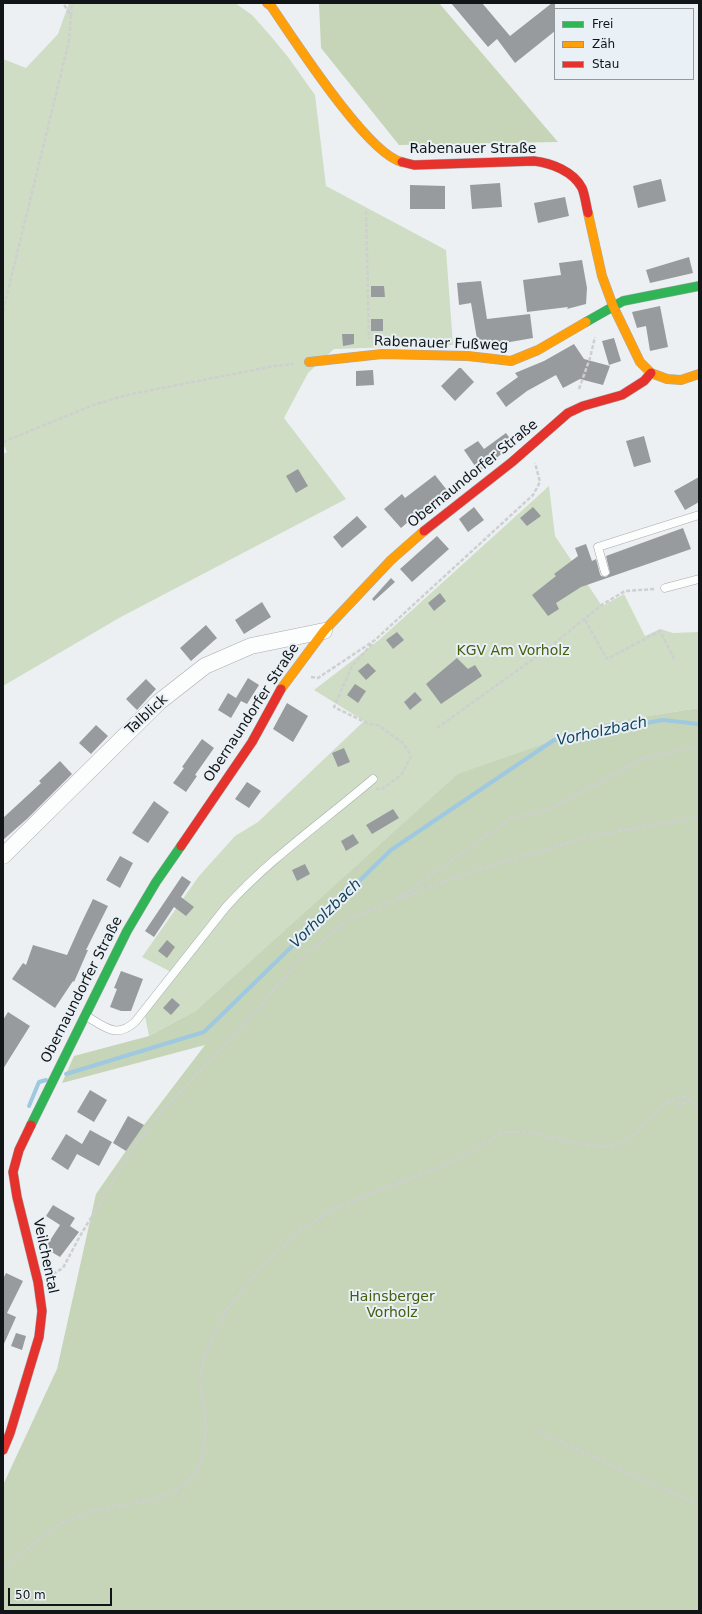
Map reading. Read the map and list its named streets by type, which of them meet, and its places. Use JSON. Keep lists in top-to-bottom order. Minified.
{"streets":{"street":["Rabenauer Straße","Rabenauer Fußweg","Obernaundorfer Straße","Talblick","Veilchental"]},"crossings":[["Rabenauer Straße","Rabenauer Fußweg"],["Rabenauer Straße","Obernaundorfer Straße"],["Obernaundorfer Straße","Talblick"],["Obernaundorfer Straße","Veilchental"]],"water":["Vorholzbach"],"parks":["KGV Am Vorholz","Hainsberger Vorholz"],"legend":["Frei","Zäh","Stau"],"scale_bar":"50 m"}
